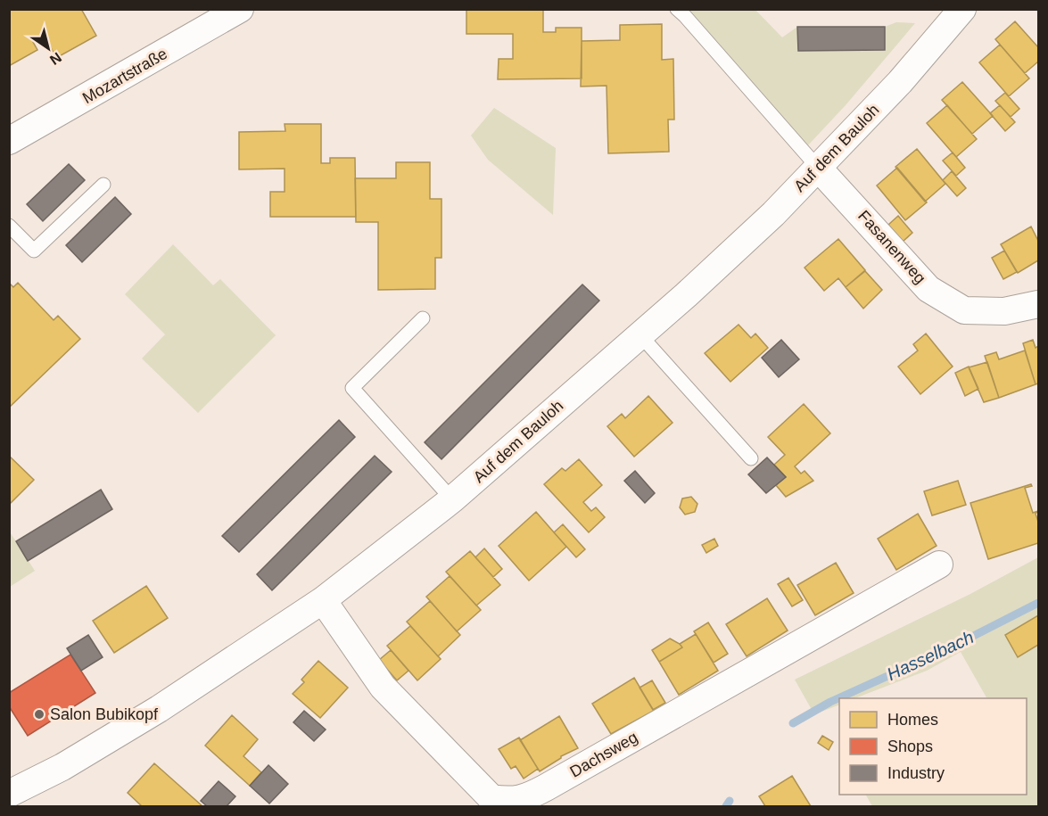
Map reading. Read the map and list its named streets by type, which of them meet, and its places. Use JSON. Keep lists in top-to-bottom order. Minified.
{"streets":{"street":["Mozartstraße","Auf dem Bauloh","Fasanenweg","Dachsweg"]},"crossings":[["Auf dem Bauloh","Fasanenweg"],["Auf dem Bauloh","Dachsweg"]],"water":["Hasselbach"],"places":["Salon Bubikopf"],"legend":["Homes","Shops","Industry"],"north":"bottom right"}
